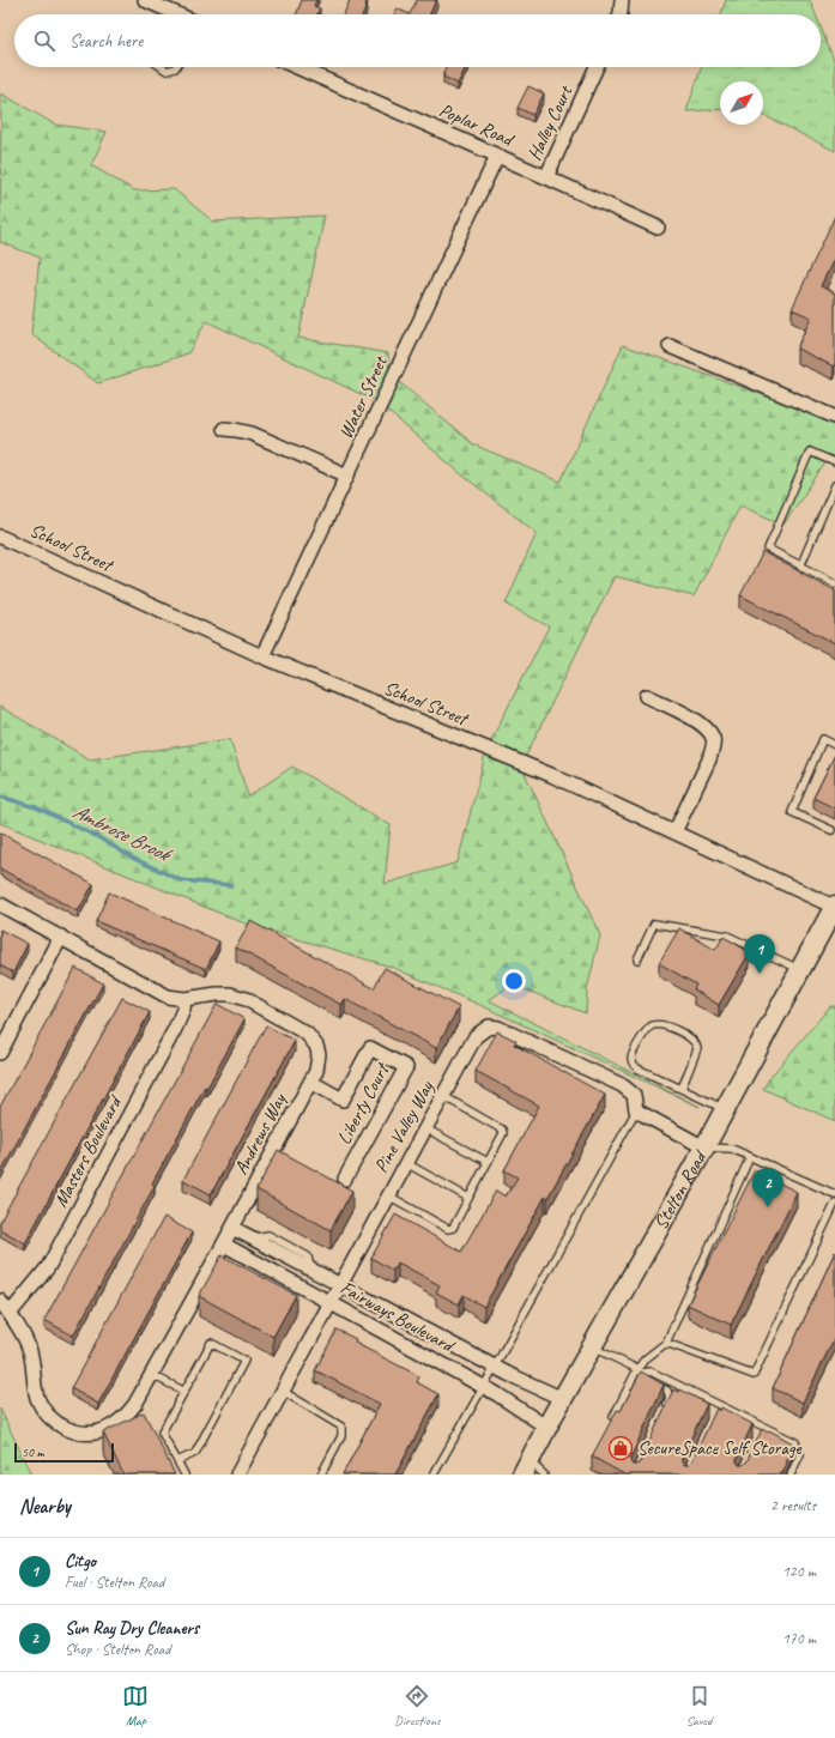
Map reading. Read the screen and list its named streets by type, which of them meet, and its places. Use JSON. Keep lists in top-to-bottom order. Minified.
{"streets":{"main road":["Stelton Road"],"street":["Halley Court","Poplar Road","Water Street","School Street","Liberty Court","Pine Valley Way","Andrews Way","Masters Boulevard","Fairways Boulevard"]},"crossings":[["Halley Court","Poplar Road"],["Poplar Road","Water Street"],["Water Street","School Street"],["School Street","Stelton Road"],["Liberty Court","Andrews Way"],["Pine Valley Way","Fairways Boulevard"],["Andrews Way","Masters Boulevard"],["Andrews Way","Fairways Boulevard"],["Stelton Road","Fairways Boulevard"]],"water":["Ambrose Brook"],"places":{"shop":["SecureSpace Self Storage"]},"scale_bar":"50 m","north":"top right","page":{"search":"Search here","pins":["1","2"],"scale":"50 m","heading":["Nearby","2 results"],"list":[{"mark":"1","name":"Citgo","note":"Fuel · Stelton Road","value":"120 m"},{"mark":"2","name":"Sun Ray Dry Cleaners","note":"Shop · Stelton Road","value":"170 m"}],"nav":["Map","Directions","Saved"]}}
